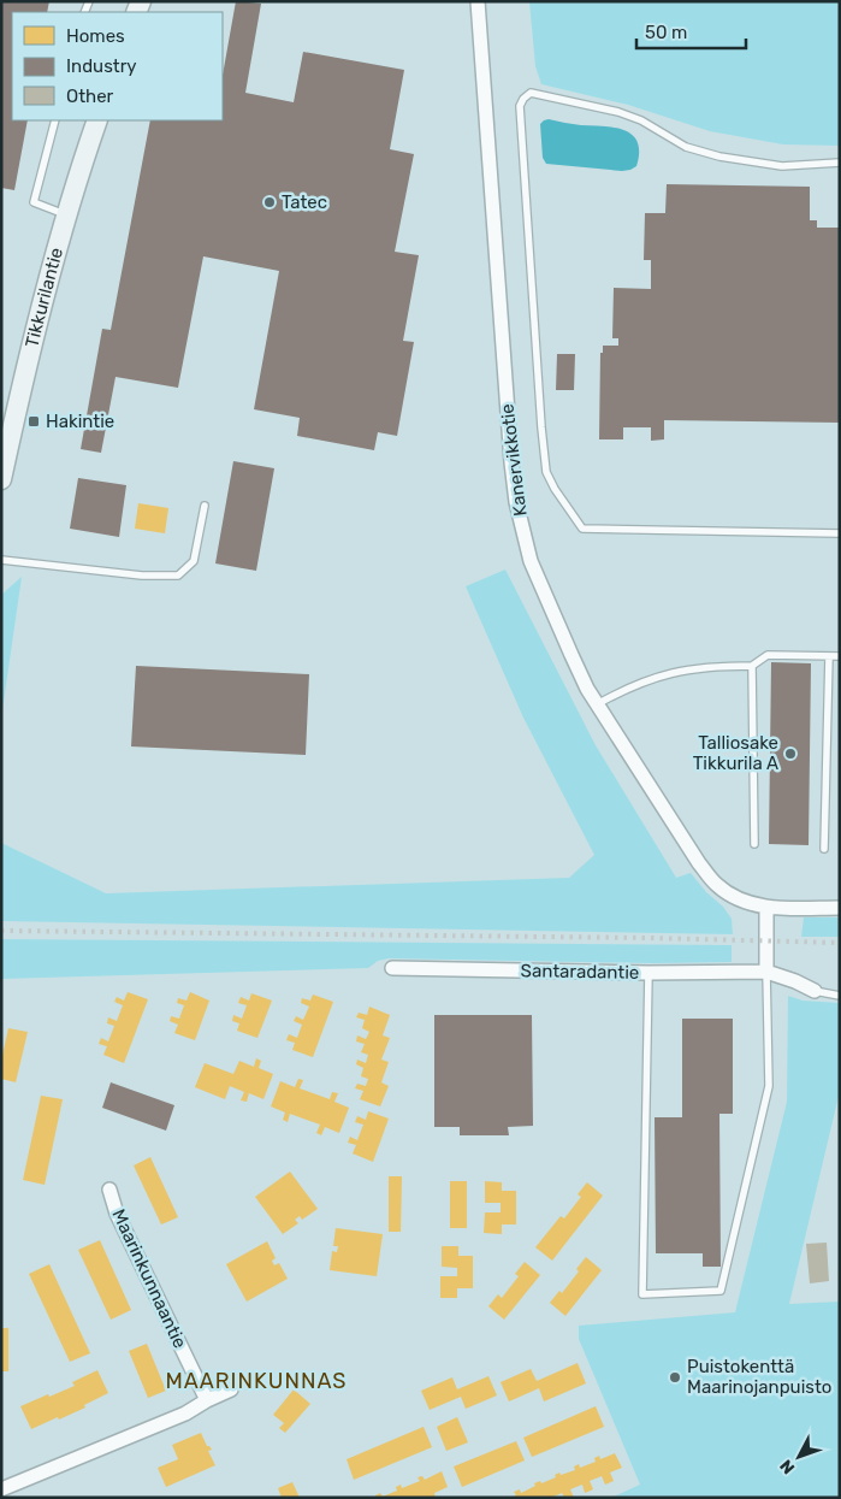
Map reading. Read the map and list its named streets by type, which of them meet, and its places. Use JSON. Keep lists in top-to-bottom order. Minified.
{"streets":{"main road":["Tikkurilantie"],"street":["Kanervikkotie","Santaradantie","Maarinkunnaantie"]},"districts":["MAARINKUNNAS"],"places":{"other":["Tatec","Talliosake Tikkurila A","Puistokenttä Maarinojanpuisto"],"transit":["Hakintie"]},"legend":["Homes","Industry","Other"],"scale_bar":"50 m","north":"bottom left"}
